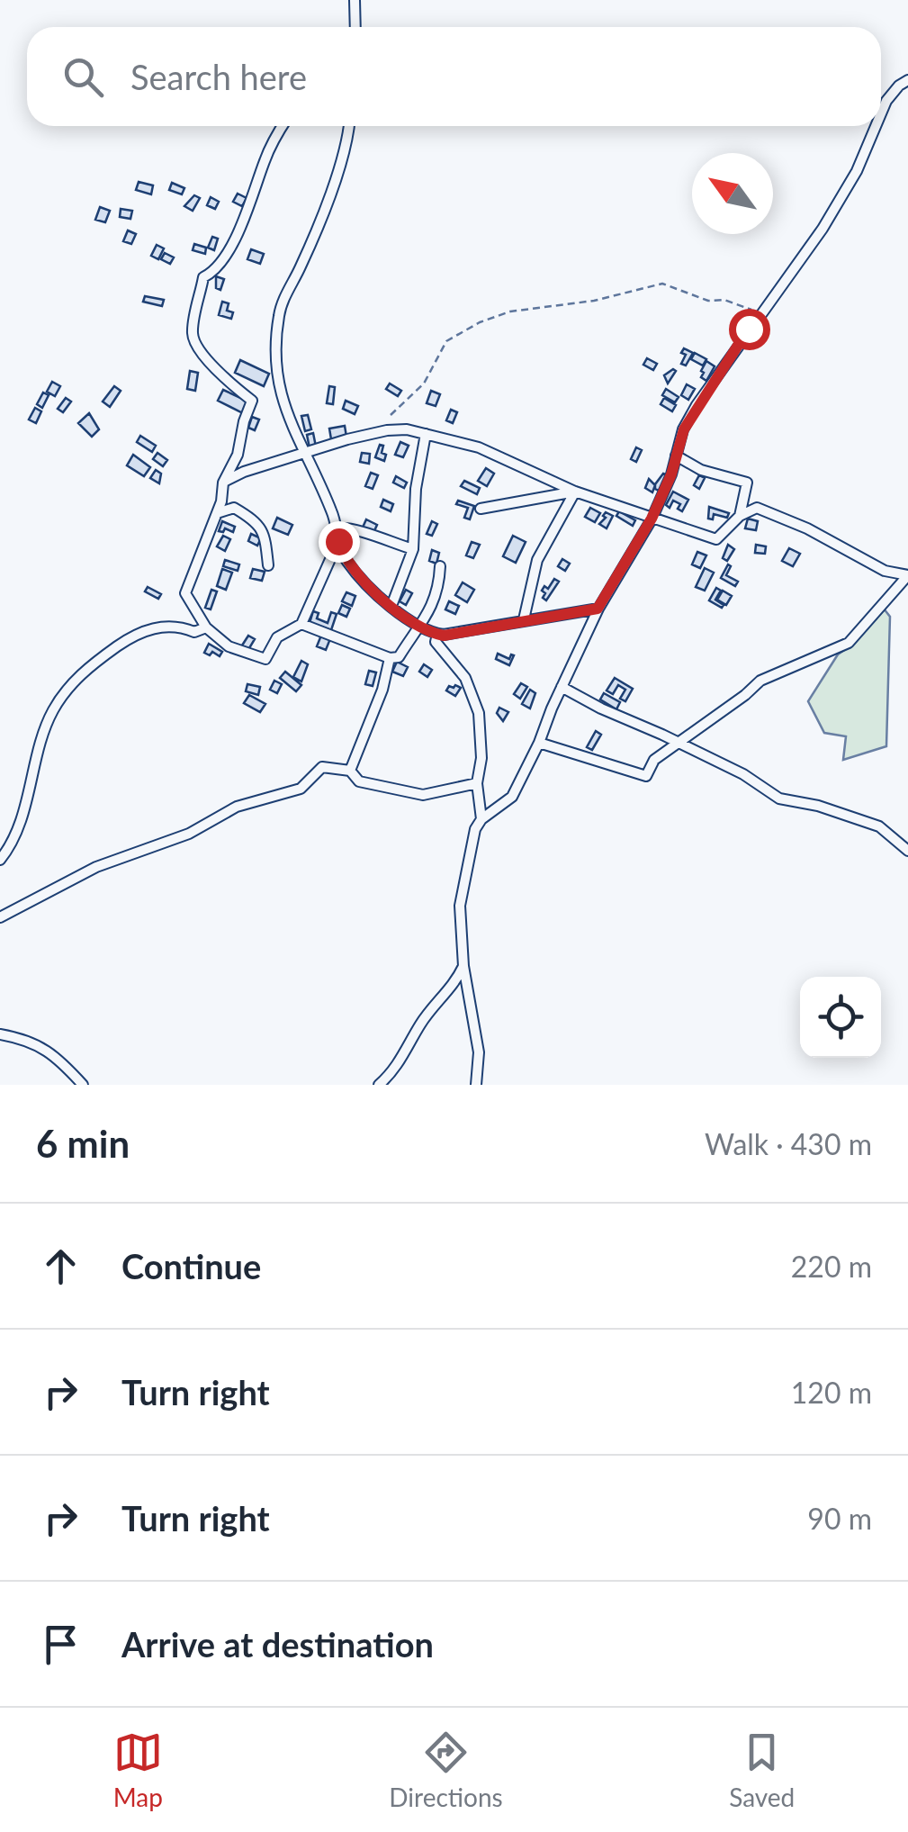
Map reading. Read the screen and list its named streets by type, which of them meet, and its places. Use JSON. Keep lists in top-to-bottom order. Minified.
{"north":"top left","page":{"search":"Search here","heading":["6 min","Walk · 430 m"],"list":[["Continue","220 m"],["Turn right","120 m"],["Turn right","90 m"],"Arrive at destination"],"nav":["Map","Directions","Saved"]}}
